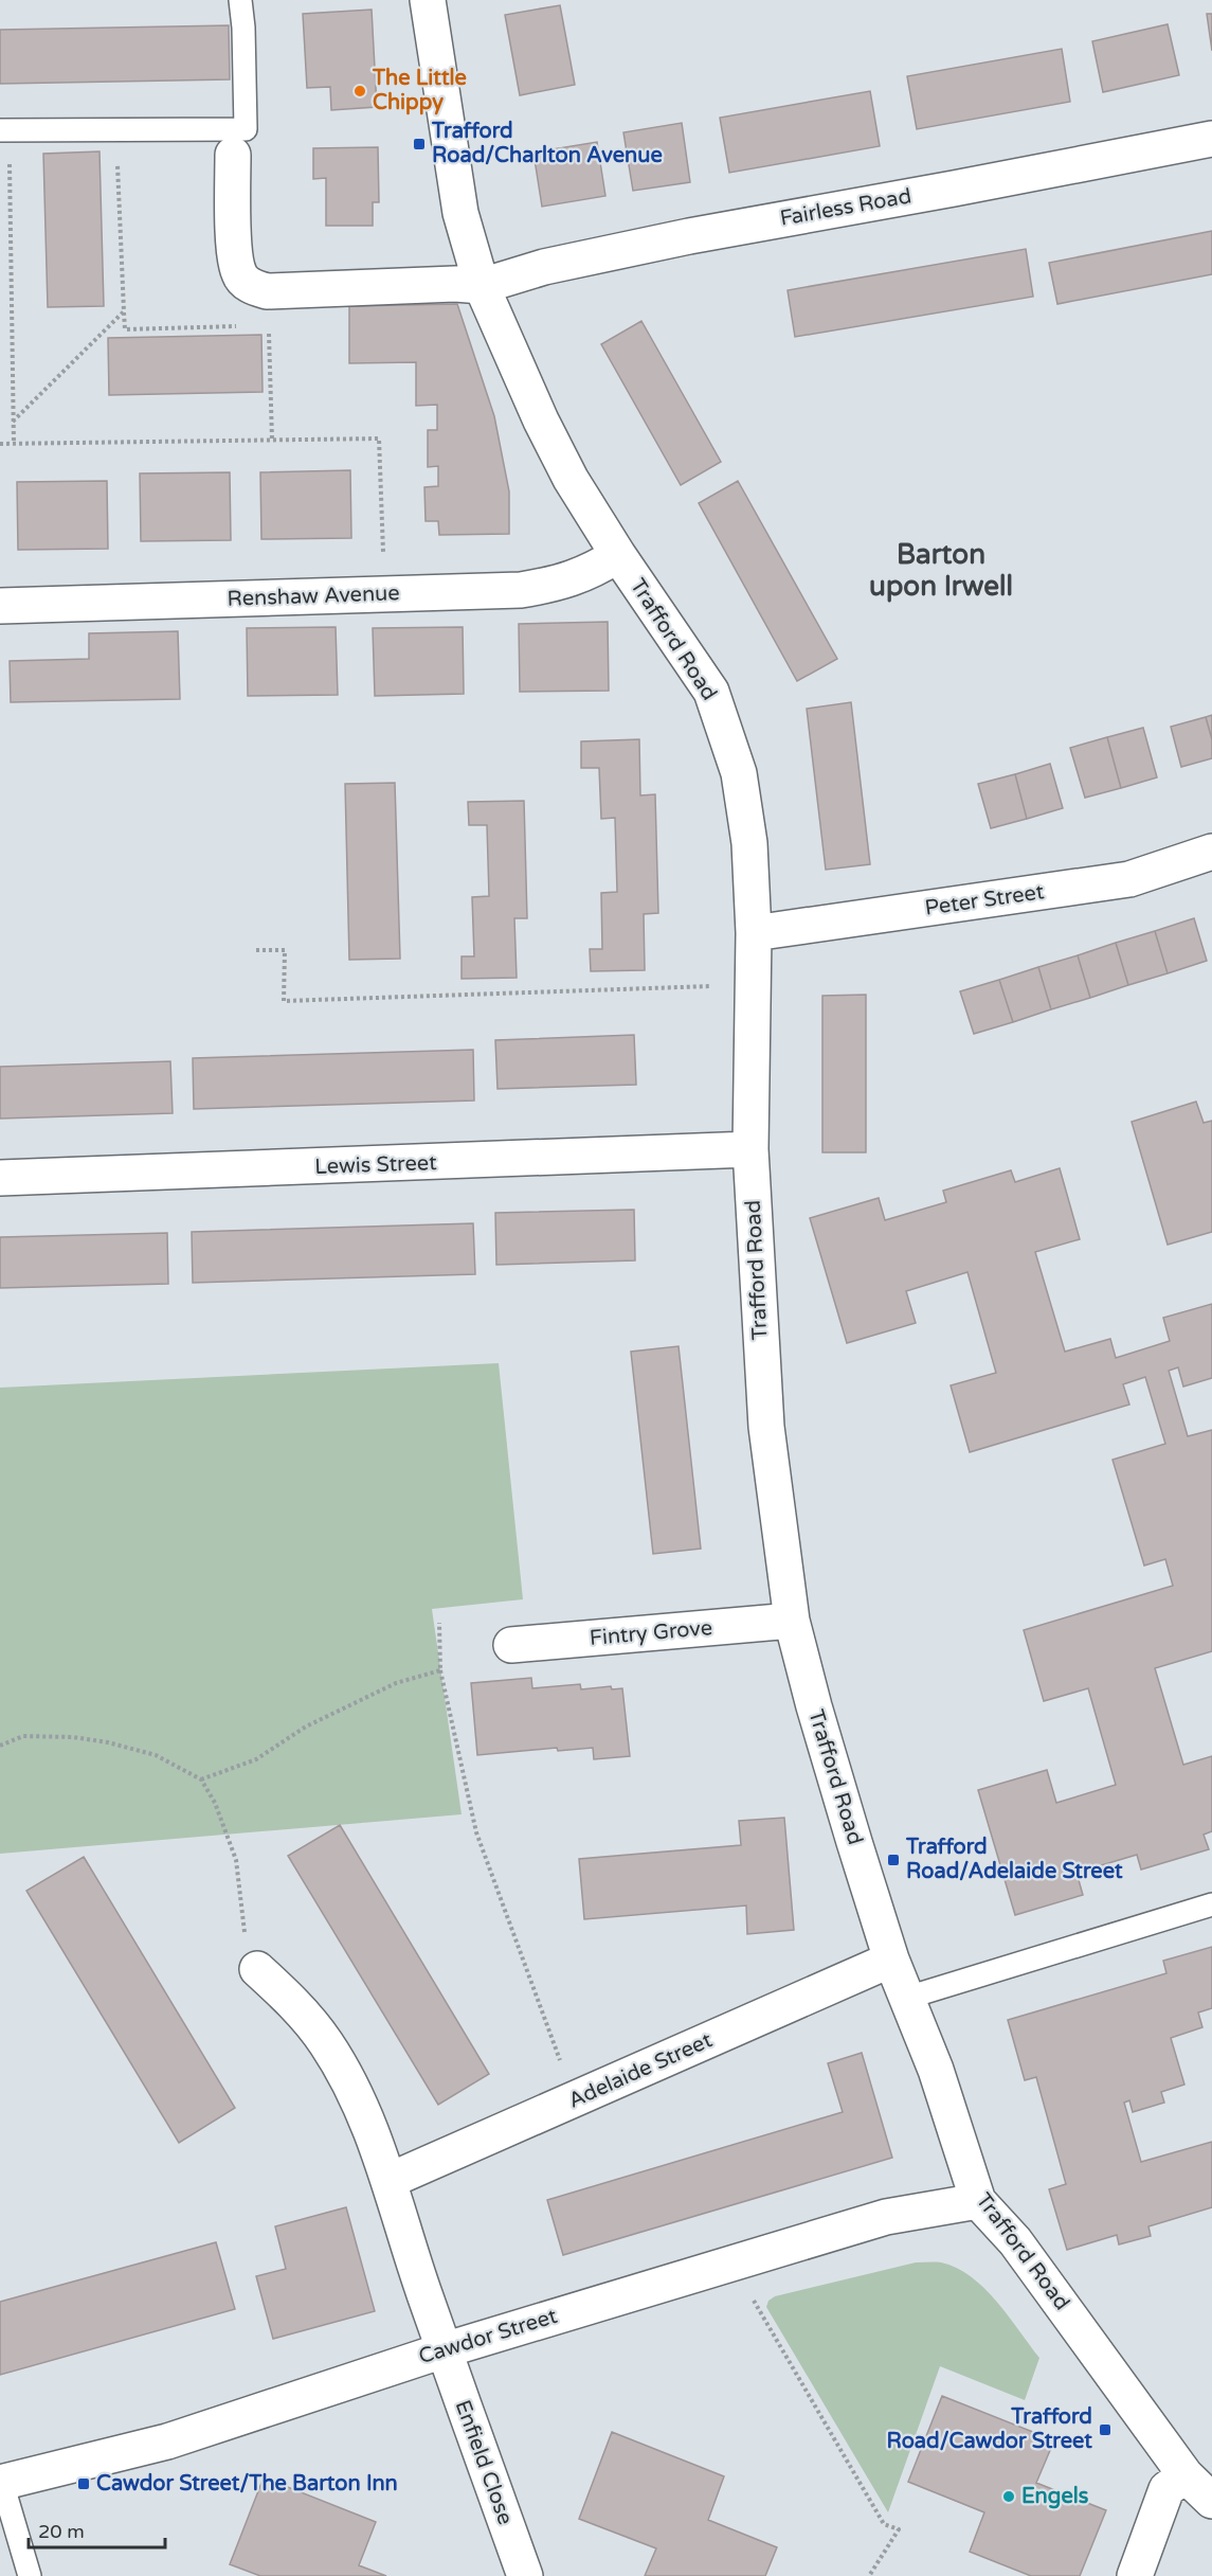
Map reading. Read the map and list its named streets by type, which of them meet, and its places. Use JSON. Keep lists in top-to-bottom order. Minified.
{"streets":{"street":["Fairless Road","Renshaw Avenue","Trafford Road","Peter Street","Lewis Street","Fintry Grove","Adelaide Street","Cawdor Street","Enfield Close"]},"crossings":[["Fairless Road","Trafford Road"],["Renshaw Avenue","Trafford Road"],["Trafford Road","Peter Street"],["Trafford Road","Lewis Street"],["Trafford Road","Fintry Grove"],["Trafford Road","Adelaide Street"],["Trafford Road","Cawdor Street"],["Cawdor Street","Enfield Close"]],"districts":["Barton upon Irwell"],"places":{"other":["The Little Chippy","Engels"],"transit":["Trafford Road/Charlton Avenue","Trafford Road/Adelaide Street","Trafford Road/Cawdor Street","Cawdor Street/The Barton Inn"]},"scale_bar":"20 m"}
